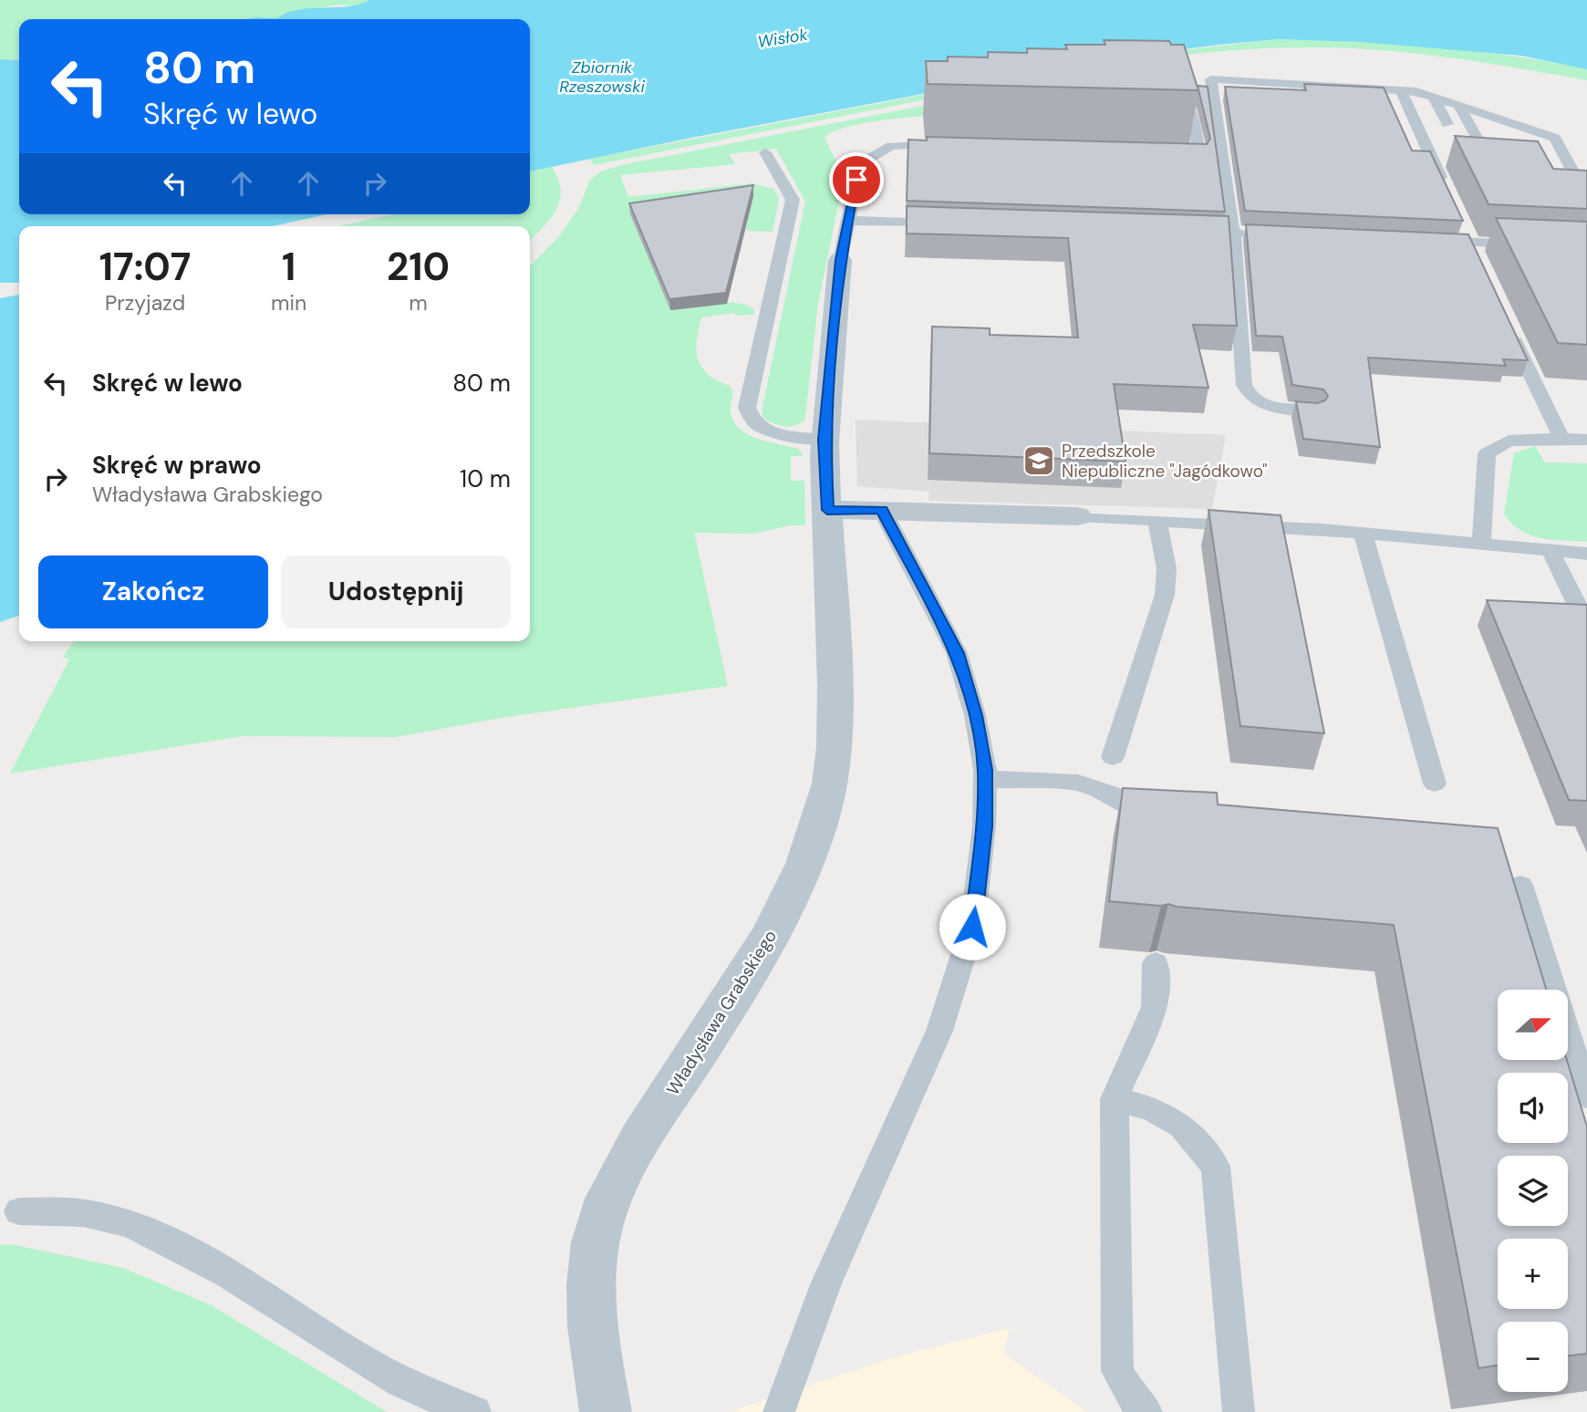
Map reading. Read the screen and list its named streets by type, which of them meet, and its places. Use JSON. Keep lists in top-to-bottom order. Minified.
{"streets":{"street":["Władysława Grabskiego"]},"water":["Wisłok","Zbiornik Rzeszowski"],"places":{"school or university":["Przedszkole Niepubliczne \"Jagódkowo\""]},"north":"right","page":{"turn":["80 m","Skręć w lewo"],"eta":["17:07","Przyjazd","1","min","210","m"],"list":[{"name":"Skręć w lewo","value":"80 m"},{"name":"Skręć w prawo","note":"Władysława Grabskiego","value":"10 m"}],"buttons":["Zakończ","Udostępnij"],"map_buttons":["+","−"]}}
